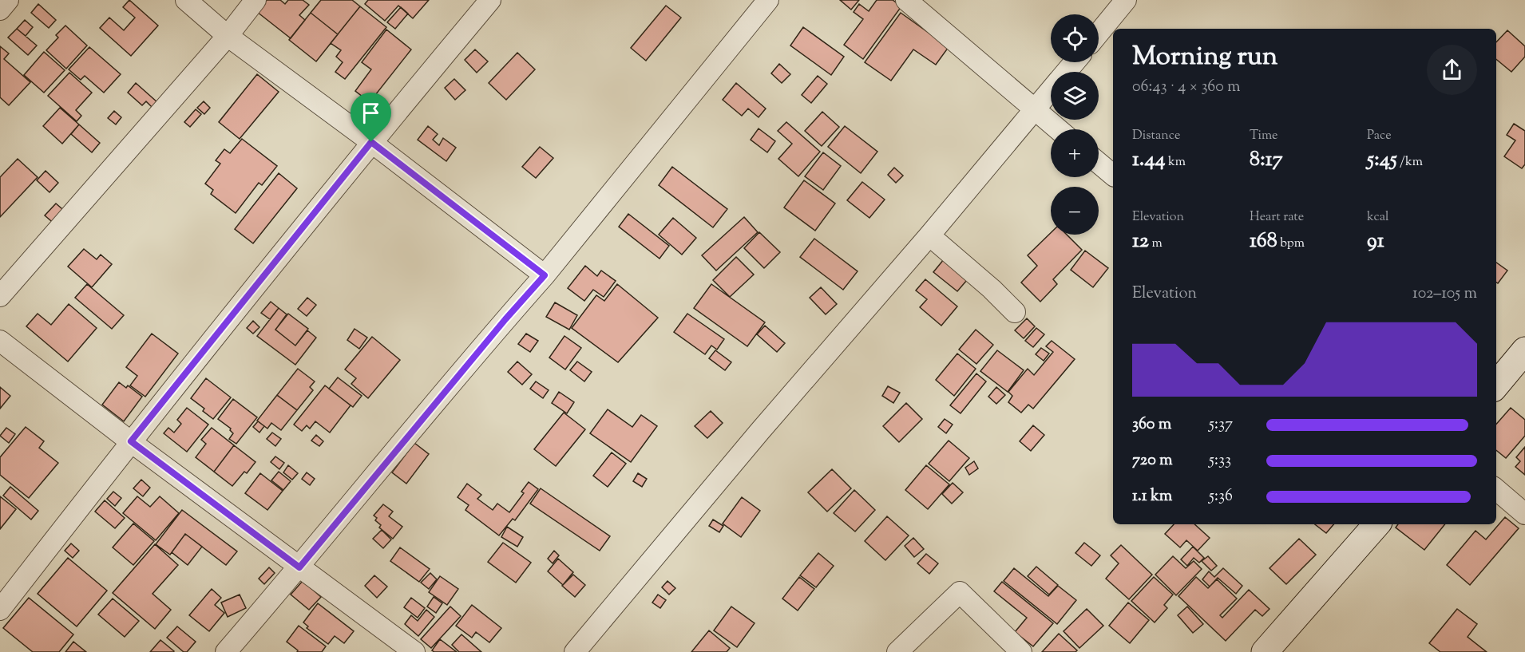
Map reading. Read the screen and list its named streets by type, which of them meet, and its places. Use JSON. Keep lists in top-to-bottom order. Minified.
{"page":{"map_buttons":["+","−"],"heading":["Morning run","06:43 · 4 × 360 m"],"stats":[["Distance","1.44 km"],["Time","8:17"],["Pace","5:45 /km"],["Elevation","12 m"],["Heart rate","168 bpm"],["kcal","91"]],"chart":["Elevation","102–105 m"],"list":[{"name":"360 m","note":"5:37"},{"name":"720 m","note":"5:33"},{"name":"1.1 km","note":"5:36"}]}}
